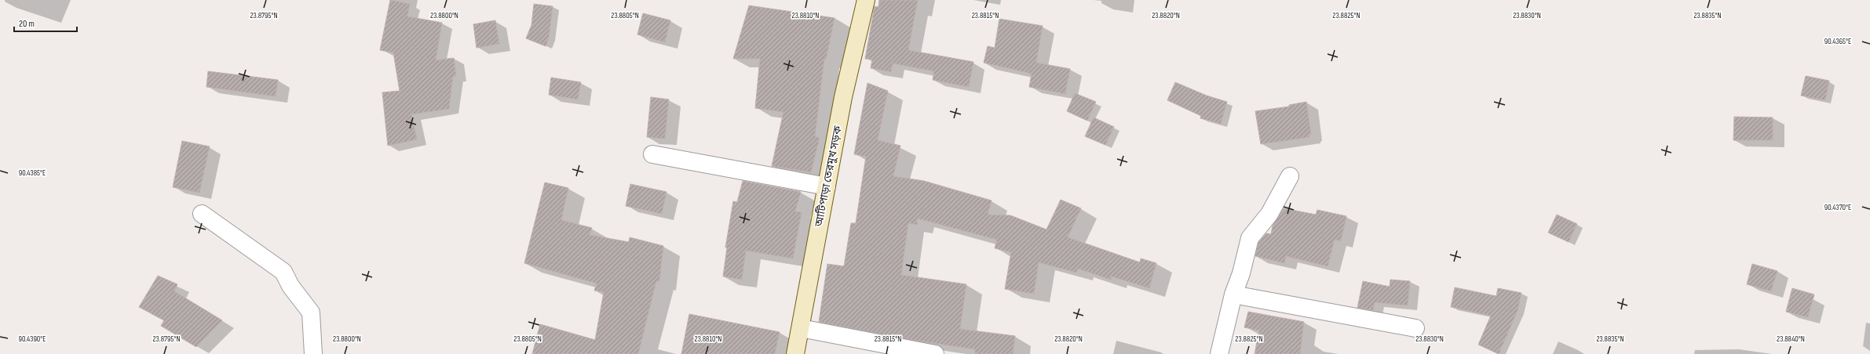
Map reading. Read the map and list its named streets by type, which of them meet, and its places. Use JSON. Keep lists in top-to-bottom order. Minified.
{"streets":{"main road":["আটিপাড়া তেরমুখ সড়ক"]},"scale_bar":"20 m","coordinates":["23.8795°N","23.8800°N","23.8805°N","23.8810°N","23.8815°N","23.8820°N","23.8825°N","23.8830°N","23.8835°N","90.4365°E","90.4385°E","90.4370°E","90.4390°E","23.8840°N"]}
